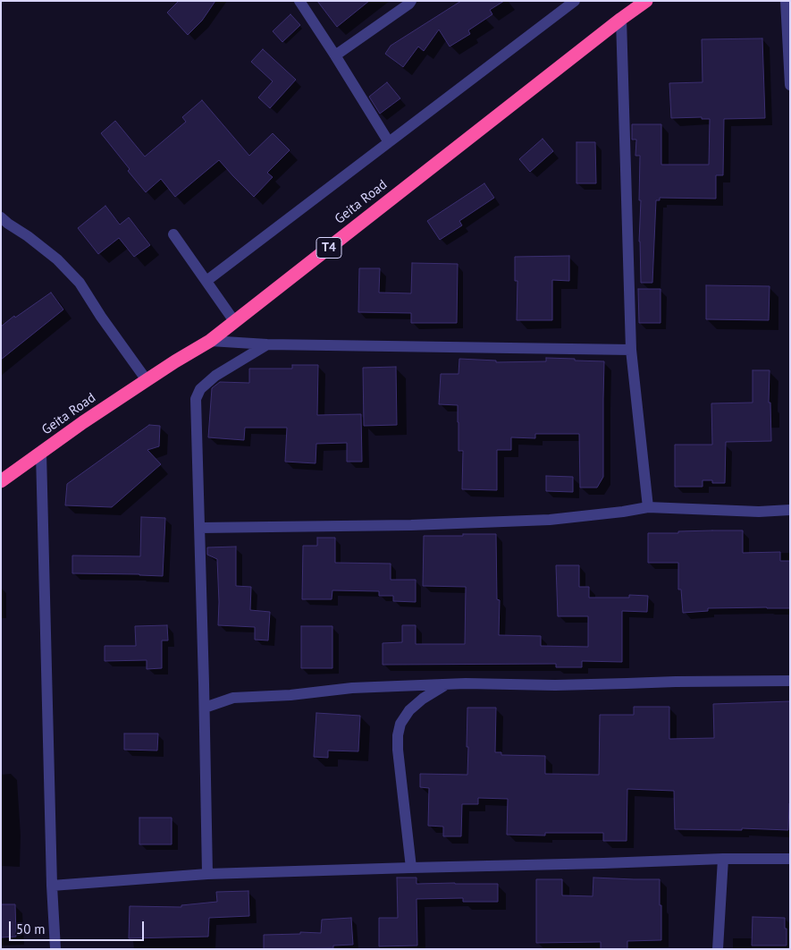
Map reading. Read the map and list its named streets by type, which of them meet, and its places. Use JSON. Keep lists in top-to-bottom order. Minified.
{"streets":{"highway":["Geita Road","T4"]},"scale_bar":"50 m"}
